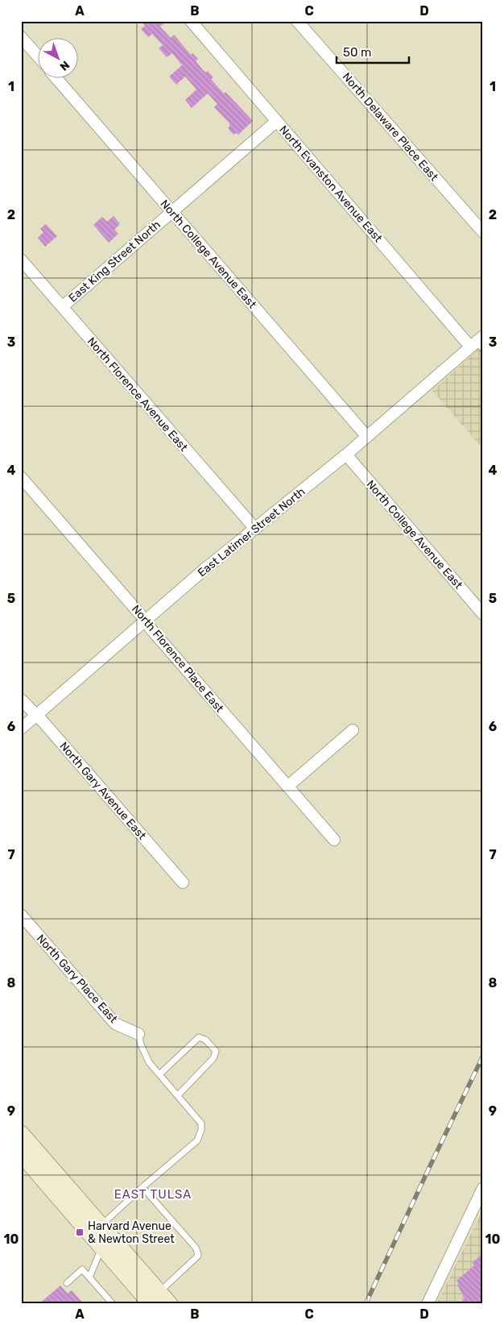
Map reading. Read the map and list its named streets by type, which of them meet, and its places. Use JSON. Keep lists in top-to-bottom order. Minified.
{"streets":{"street":["North Delaware Place East","North Evanston Avenue East","North College Avenue East","East King Street North","North Florence Avenue East","East Latimer Street North","North Florence Place East","North Gary Avenue East","North Gary Place East"]},"crossings":[["North Evanston Avenue East","East King Street North"],["North Evanston Avenue East","East Latimer Street North"],["North College Avenue East","East King Street North"],["North College Avenue East","East Latimer Street North"],["East King Street North","North Florence Avenue East"],["North Florence Avenue East","East Latimer Street North"],["East Latimer Street North","North Florence Place East"],["East Latimer Street North","North Gary Avenue East"]],"districts":["EAST TULSA"],"places":{"transit":["Harvard Avenue & Newton Street"]},"scale_bar":"50 m","north":"bottom right","grid":{"columns":["A","B","C","D"],"rows":["1","2","3","4","5","6","7","8","9","10"]}}
